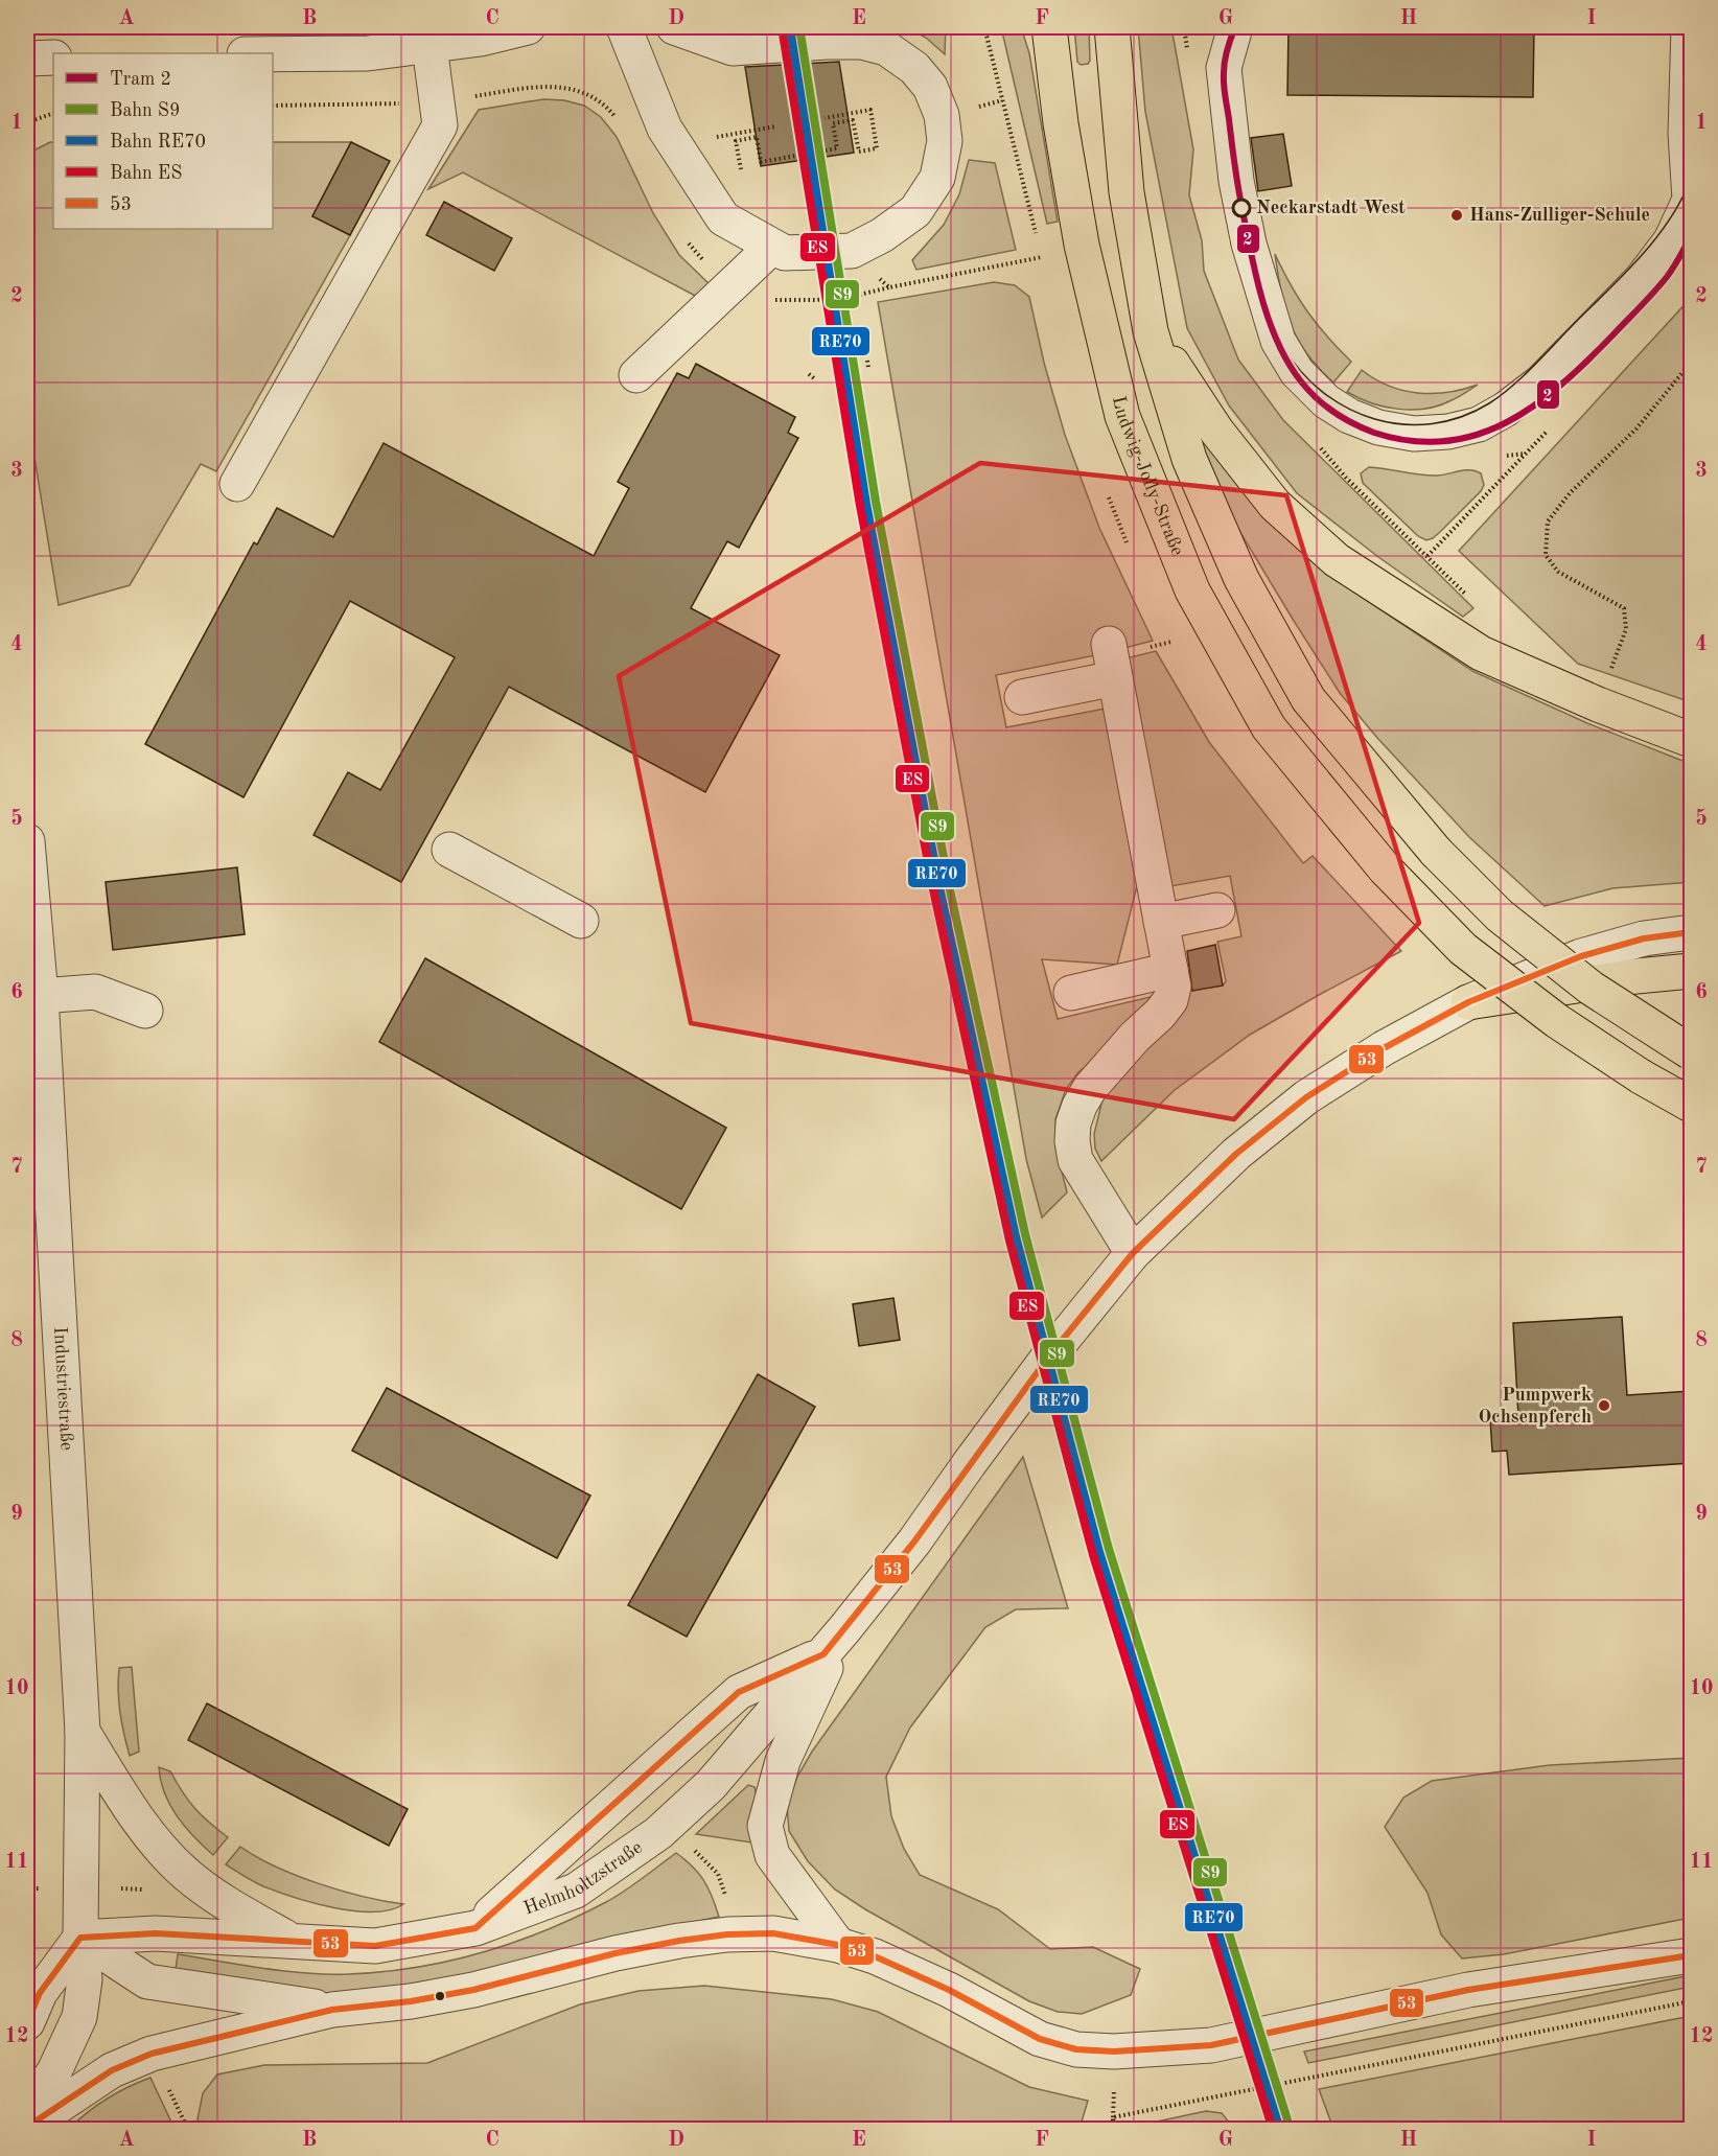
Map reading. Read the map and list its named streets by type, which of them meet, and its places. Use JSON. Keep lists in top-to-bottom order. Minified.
{"streets":{"main road":["Ludwig-Jolly-Straße"],"street":["Industriestraße","Helmholtzstraße"]},"crossings":[["Industriestraße","Helmholtzstraße"]],"places":["Neckarstadt West","Hans-Zulliger-Schule","Pumpwerk Ochsenpferch"],"lines":["tram line 2","rail line S9","rail line ES","rail line RE70","transit line 53"],"legend":["Tram 2","Bahn S9","Bahn RE70","Bahn ES","53"],"grid":{"columns":["A","B","C","D","E","F","G","H","I"],"rows":["1","2","3","4","5","6","7","8","9","10","11","12"]}}
